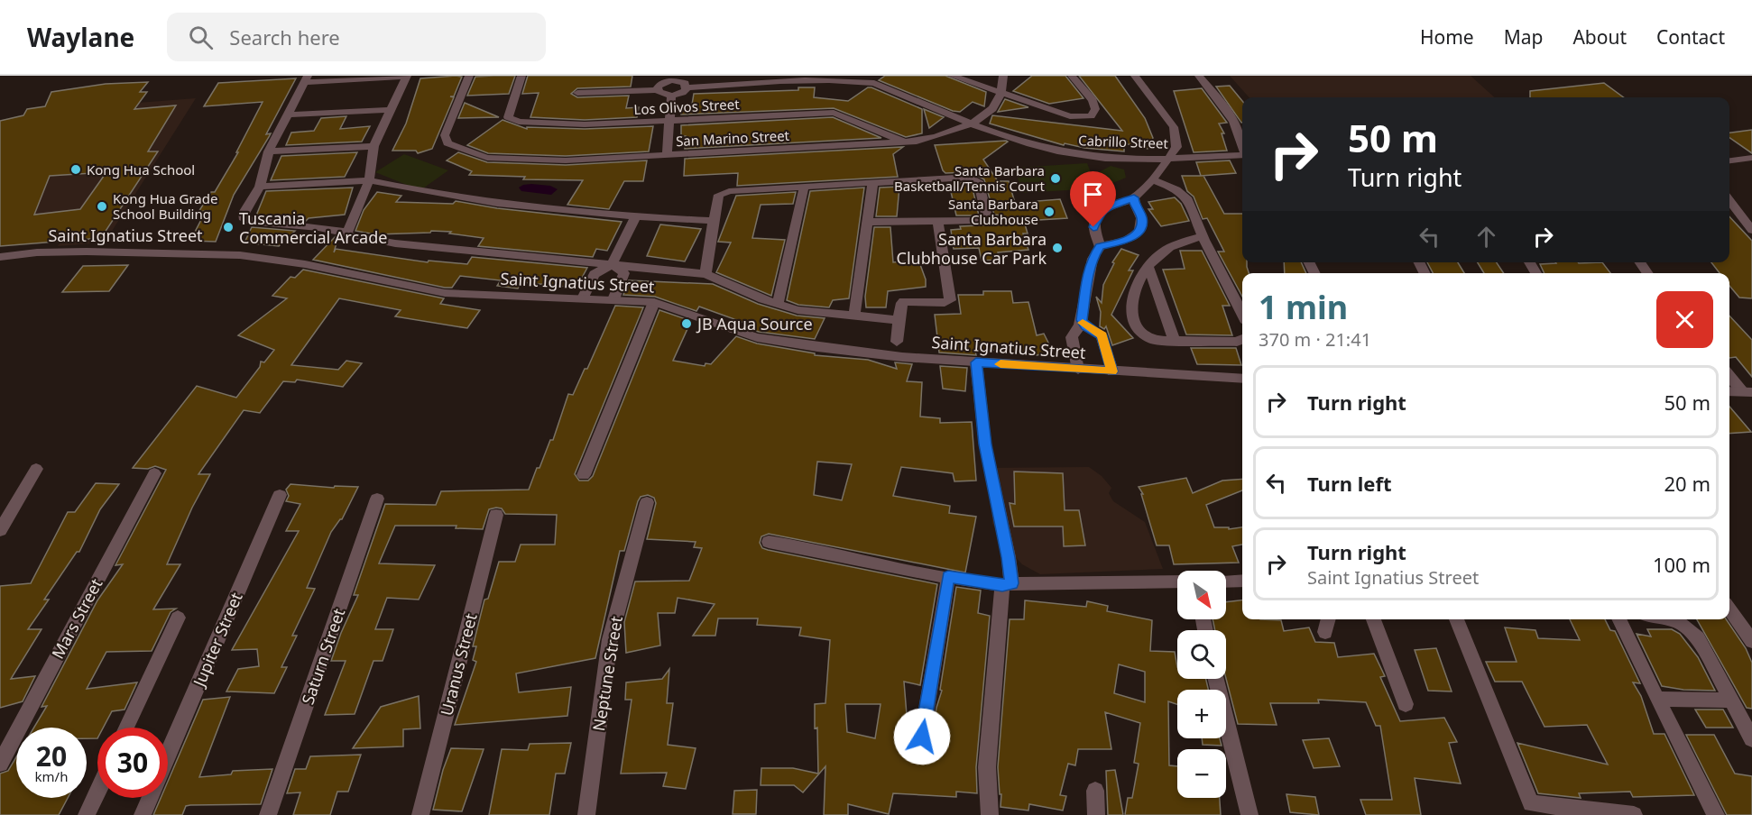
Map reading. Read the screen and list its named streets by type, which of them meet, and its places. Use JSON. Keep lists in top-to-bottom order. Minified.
{"streets":{"street":["Los Olivos Street","San Marino Street","Cabrillo Street","Saint Ignatius Street","Mars Street","Jupiter Street","Saturn Street","Uranus Street","Neptune Street"]},"crossings":[["Los Olivos Street","San Marino Street"],["San Marino Street","Cabrillo Street"]],"places":["Kong Hua School","Santa Barbara Basketball/Tennis Court","Kong Hua Grade School Building","Santa Barbara Clubhouse","Tuscania Commercial Arcade","Santa Barbara Clubhouse Car Park","JB Aqua Source"],"north":"bottom right","page":{"header":"Waylane","search":"Search here","nav":["Home","Map","About","Contact"],"turn":["50 m","Turn right"],"heading":["1 min","370 m · 21:41"],"list":[{"name":"Turn right","value":"50 m"},{"name":"Turn left","value":"20 m"},{"name":"Turn right","note":"Saint Ignatius Street","value":"100 m"}],"map_buttons":["+","−"],"speed":"20 km/h","limit":"30"}}
